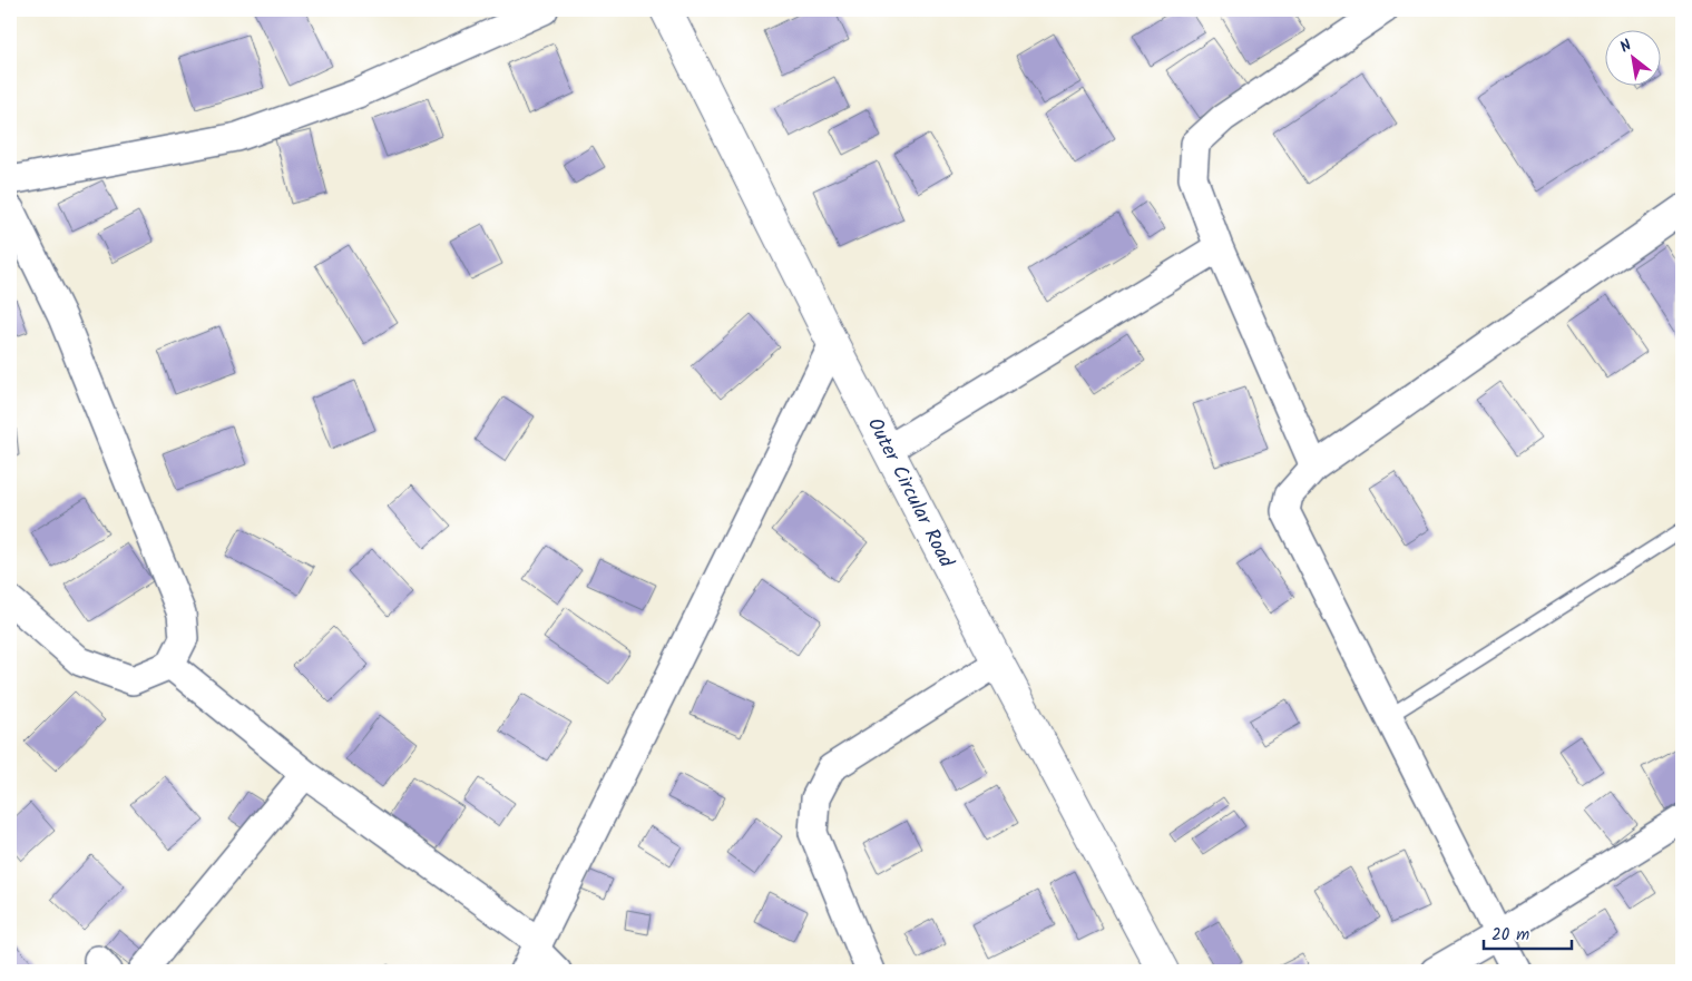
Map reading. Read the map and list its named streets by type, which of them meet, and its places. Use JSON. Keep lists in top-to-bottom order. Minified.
{"streets":{"street":["Outer Circular Road"]},"scale_bar":"20 m","north":"top left"}
